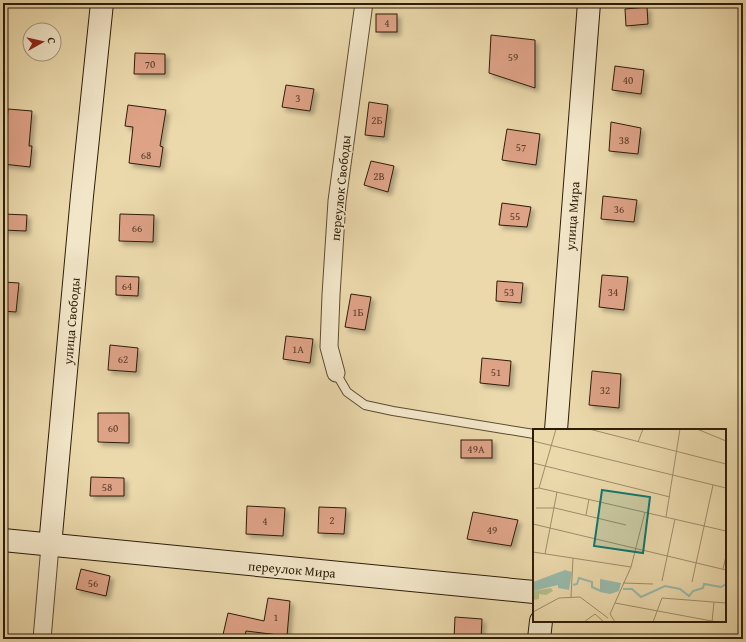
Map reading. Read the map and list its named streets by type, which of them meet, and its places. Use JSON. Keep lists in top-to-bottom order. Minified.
{"streets":{"street":["переулок Свободы","улица Мира","улица Свободы","переулок Мира"]},"crossings":[["улица Свободы","переулок Мира"]],"house_numbers":["4","59","70","40","3","2Б","38","57","68","2В","36","55","66","64","53","34","1Б","1А","62","51","32","60","49А","58","2","4","49","56","1"],"north":"right"}
